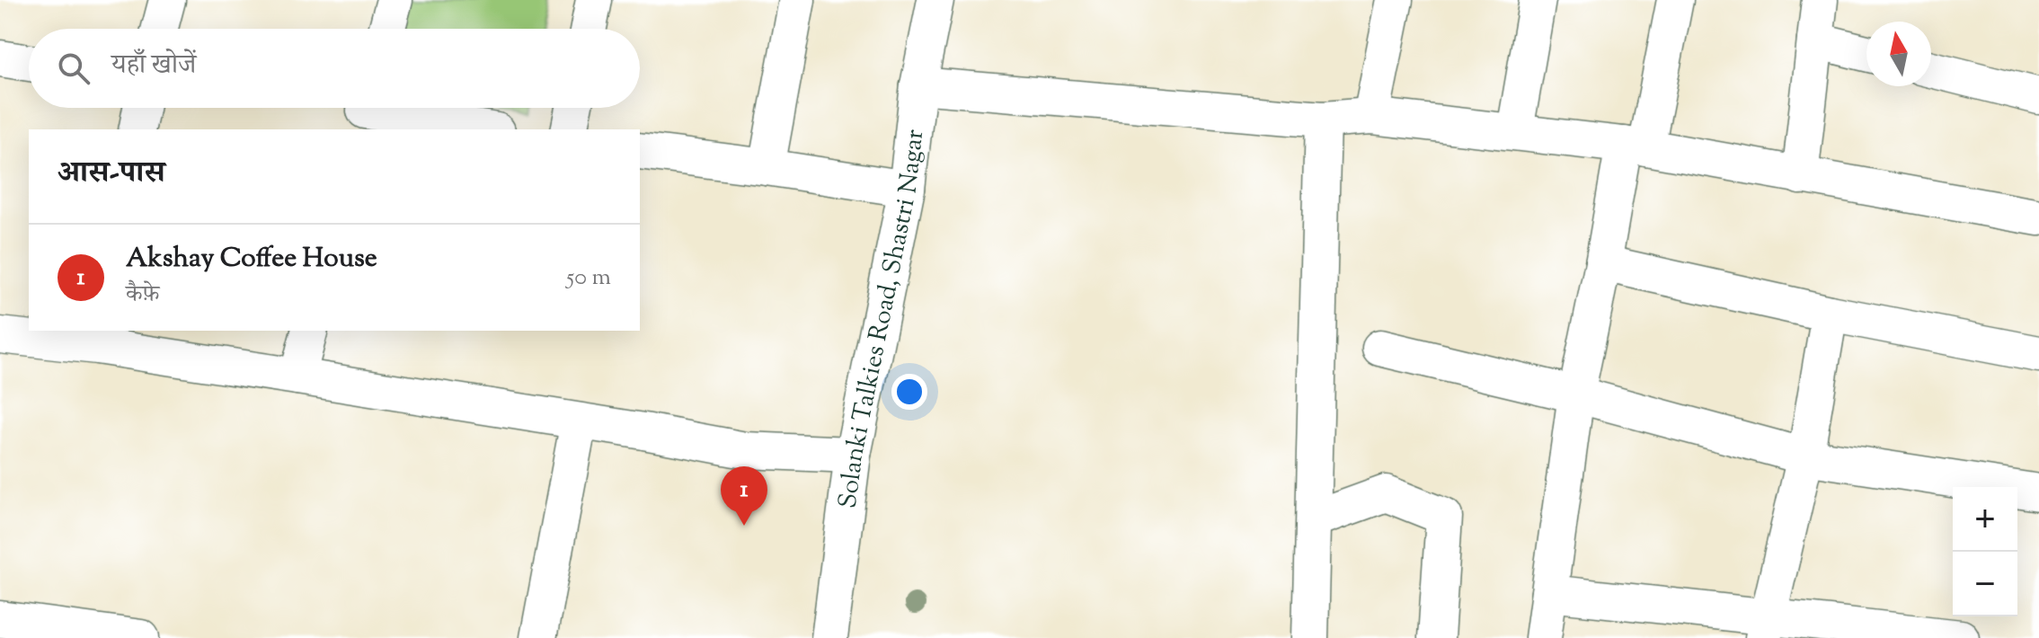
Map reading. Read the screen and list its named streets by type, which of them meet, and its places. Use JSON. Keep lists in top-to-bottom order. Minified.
{"streets":{"street":["Solanki Talkies Road, Shastri Nagar"]},"north":"top","page":{"search":"यहाँ खोजें","heading":"आस-पास","list":[{"mark":"1","name":"Akshay Coffee House","note":"कैफ़े","value":"50 m"}],"pins":"1","map_buttons":["+","−"]}}
